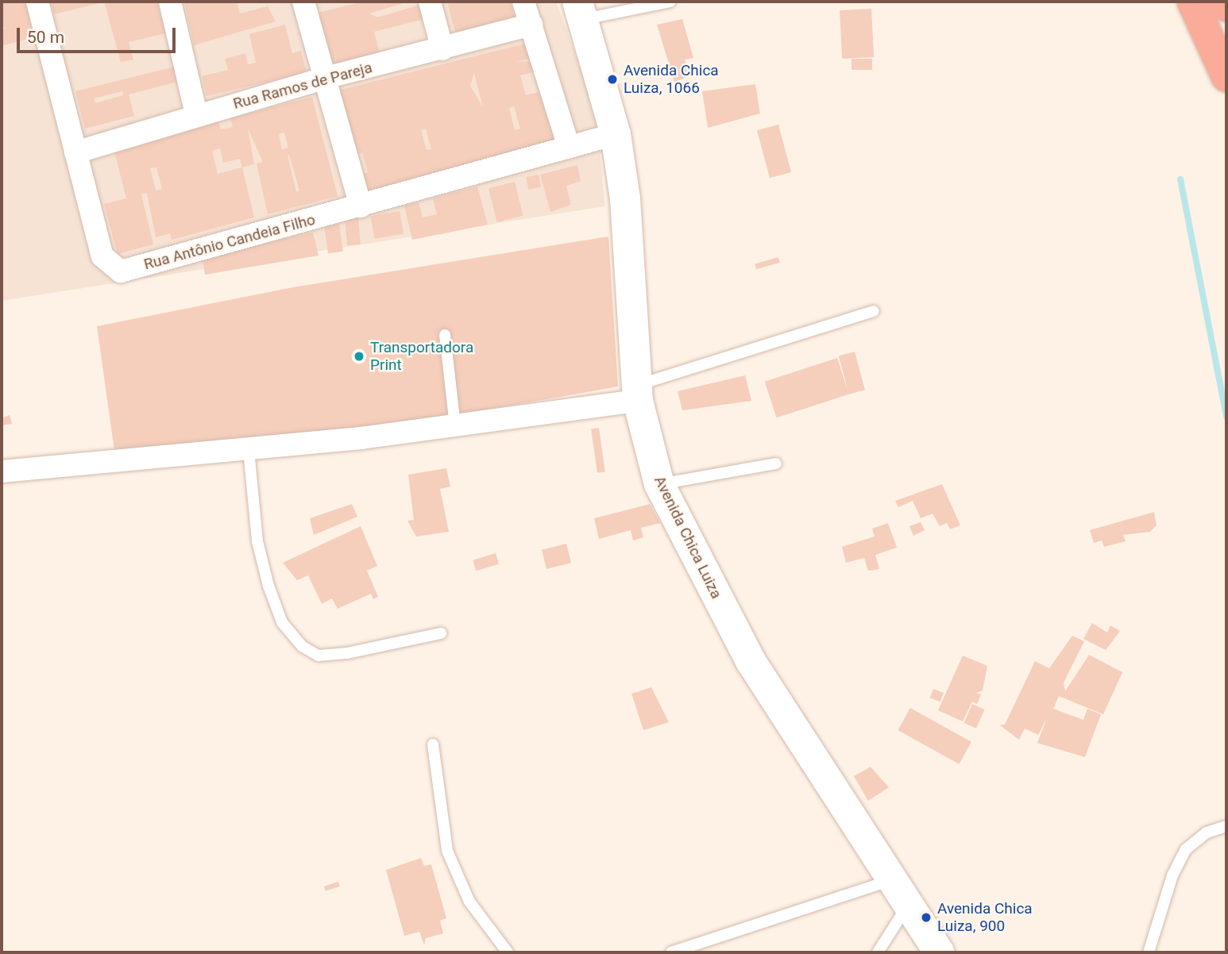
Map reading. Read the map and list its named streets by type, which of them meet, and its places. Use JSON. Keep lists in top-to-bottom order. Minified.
{"streets":{"main road":["Avenida Chica Luiza"],"street":["Rua Ramos de Pareja","Rua Antônio Candeia Filho"]},"crossings":[["Rua Ramos de Pareja","Rua Antônio Candeia Filho"],["Rua Antônio Candeia Filho","Avenida Chica Luiza"]],"places":["Avenida Chica Luiza, 1066","Transportadora Print","Avenida Chica Luiza, 900"],"scale_bar":"50 m"}
